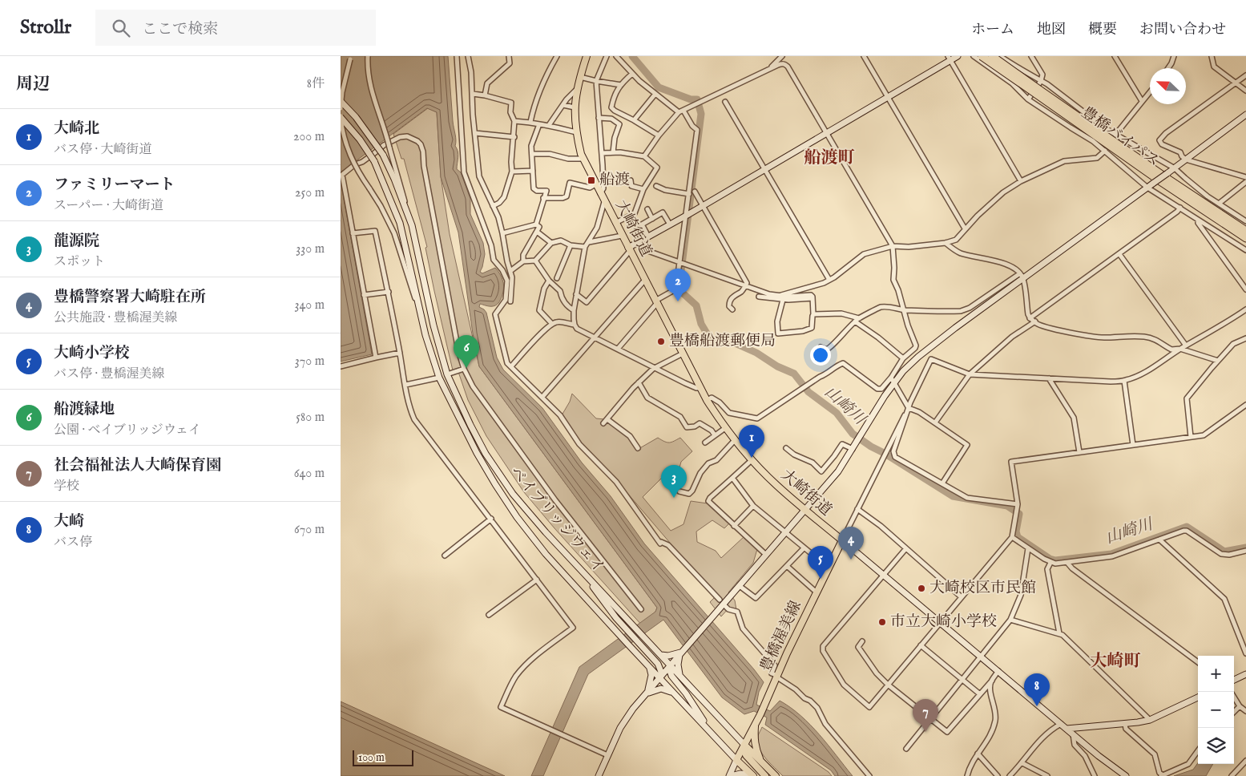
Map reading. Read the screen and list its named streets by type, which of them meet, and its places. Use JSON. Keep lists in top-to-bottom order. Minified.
{"streets":{"highway":["豊橋バイパス"],"main road":["大崎街道","豊橋渥美線"],"street":["ベイブリッジウェイ"]},"crossings":[["大崎街道","豊橋渥美線"],["ベイブリッジウェイ","豊橋渥美線"]],"districts":["船渡町","大崎町"],"water":["山崎川"],"places":{"transit":["船渡"],"other":["豊橋船渡郵便局","大崎校区市民館","市立大崎小学校"]},"scale_bar":"100 m","north":"top left","page":{"header":"Strollr","search":"ここで検索","nav":["ホーム","地図","概要","お問い合わせ"],"heading":["周辺","8件"],"list":[{"mark":"1","name":"大崎北","note":"バス停 · 大崎街道","value":"200 m"},{"mark":"2","name":"ファミリーマート","note":"スーパー · 大崎街道","value":"250 m"},{"mark":"3","name":"龍源院","note":"スポット","value":"330 m"},{"mark":"4","name":"豊橋警察署大崎駐在所","note":"公共施設 · 豊橋渥美線","value":"340 m"},{"mark":"5","name":"大崎小学校","note":"バス停 · 豊橋渥美線","value":"370 m"},{"mark":"6","name":"船渡緑地","note":"公園 · ベイブリッジウェイ","value":"580 m"},{"mark":"7","name":"社会福祉法人大崎保育園","note":"学校","value":"640 m"},{"mark":"8","name":"大崎","note":"バス停","value":"670 m"}],"pins":["2","6","1","3","4","5","8","7"],"map_buttons":["+","−"],"scale":"100 m"}}
